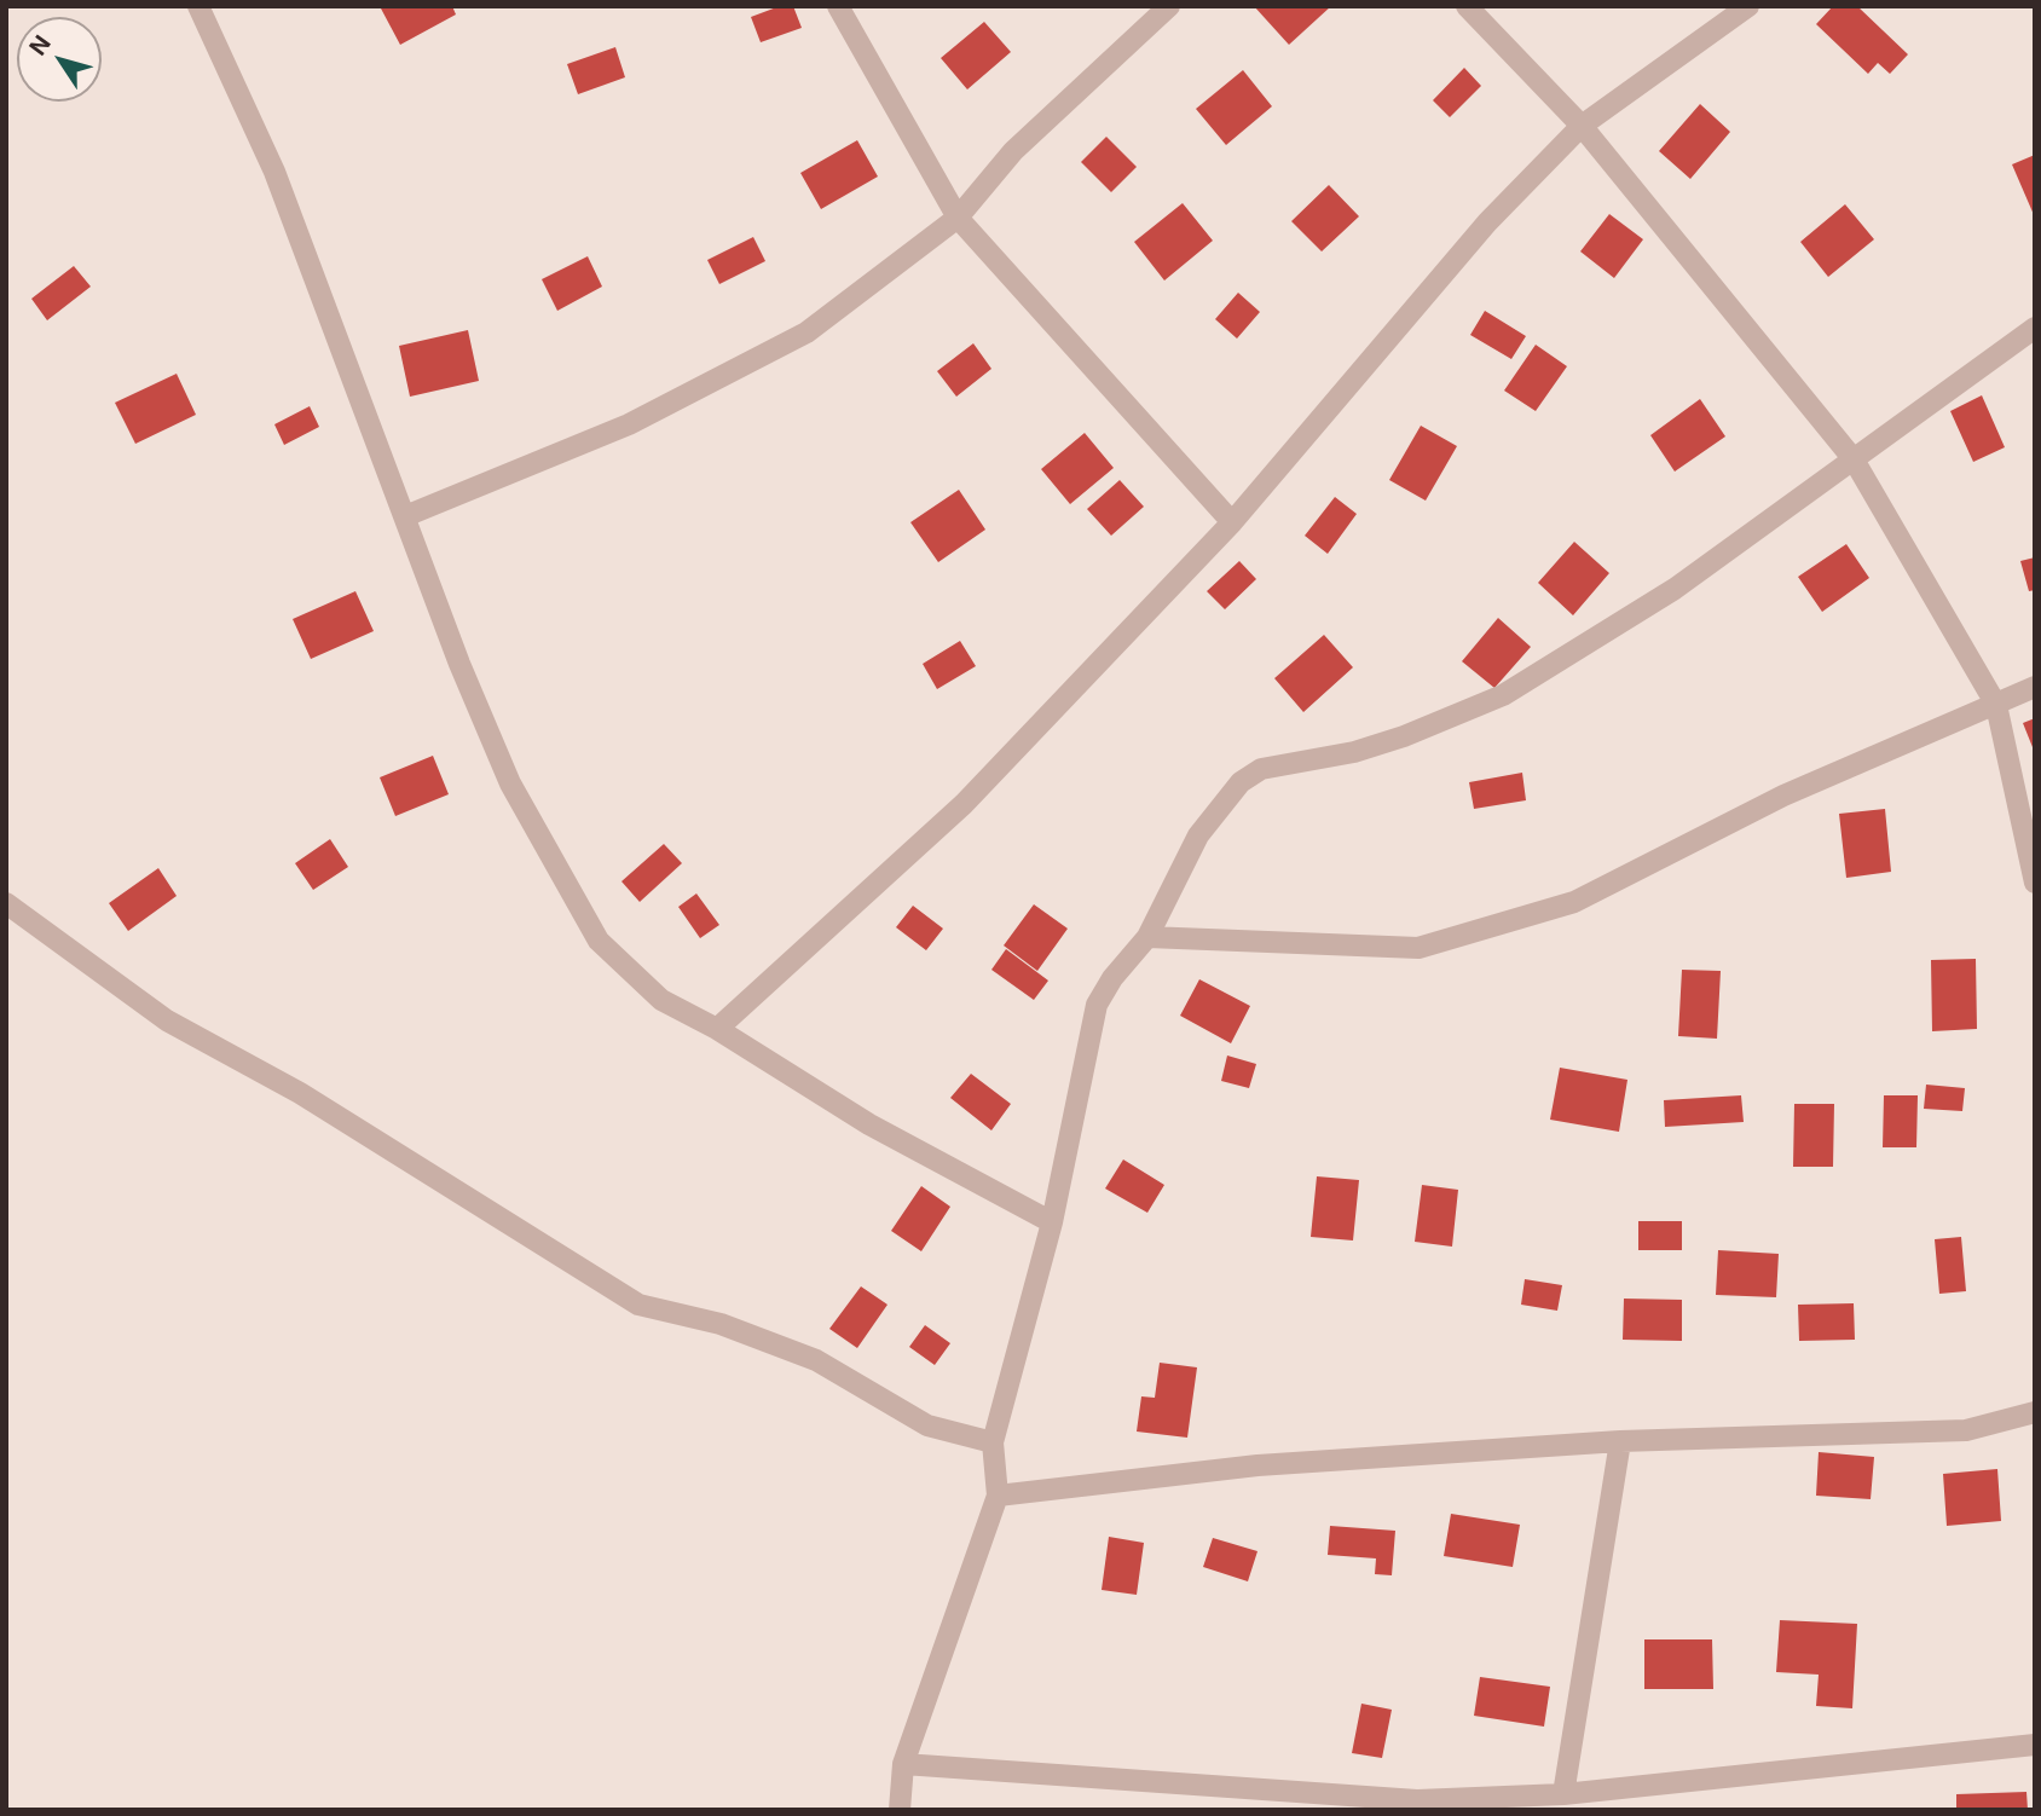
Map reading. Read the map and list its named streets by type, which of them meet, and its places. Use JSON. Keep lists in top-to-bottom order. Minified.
{"north":"top left"}
